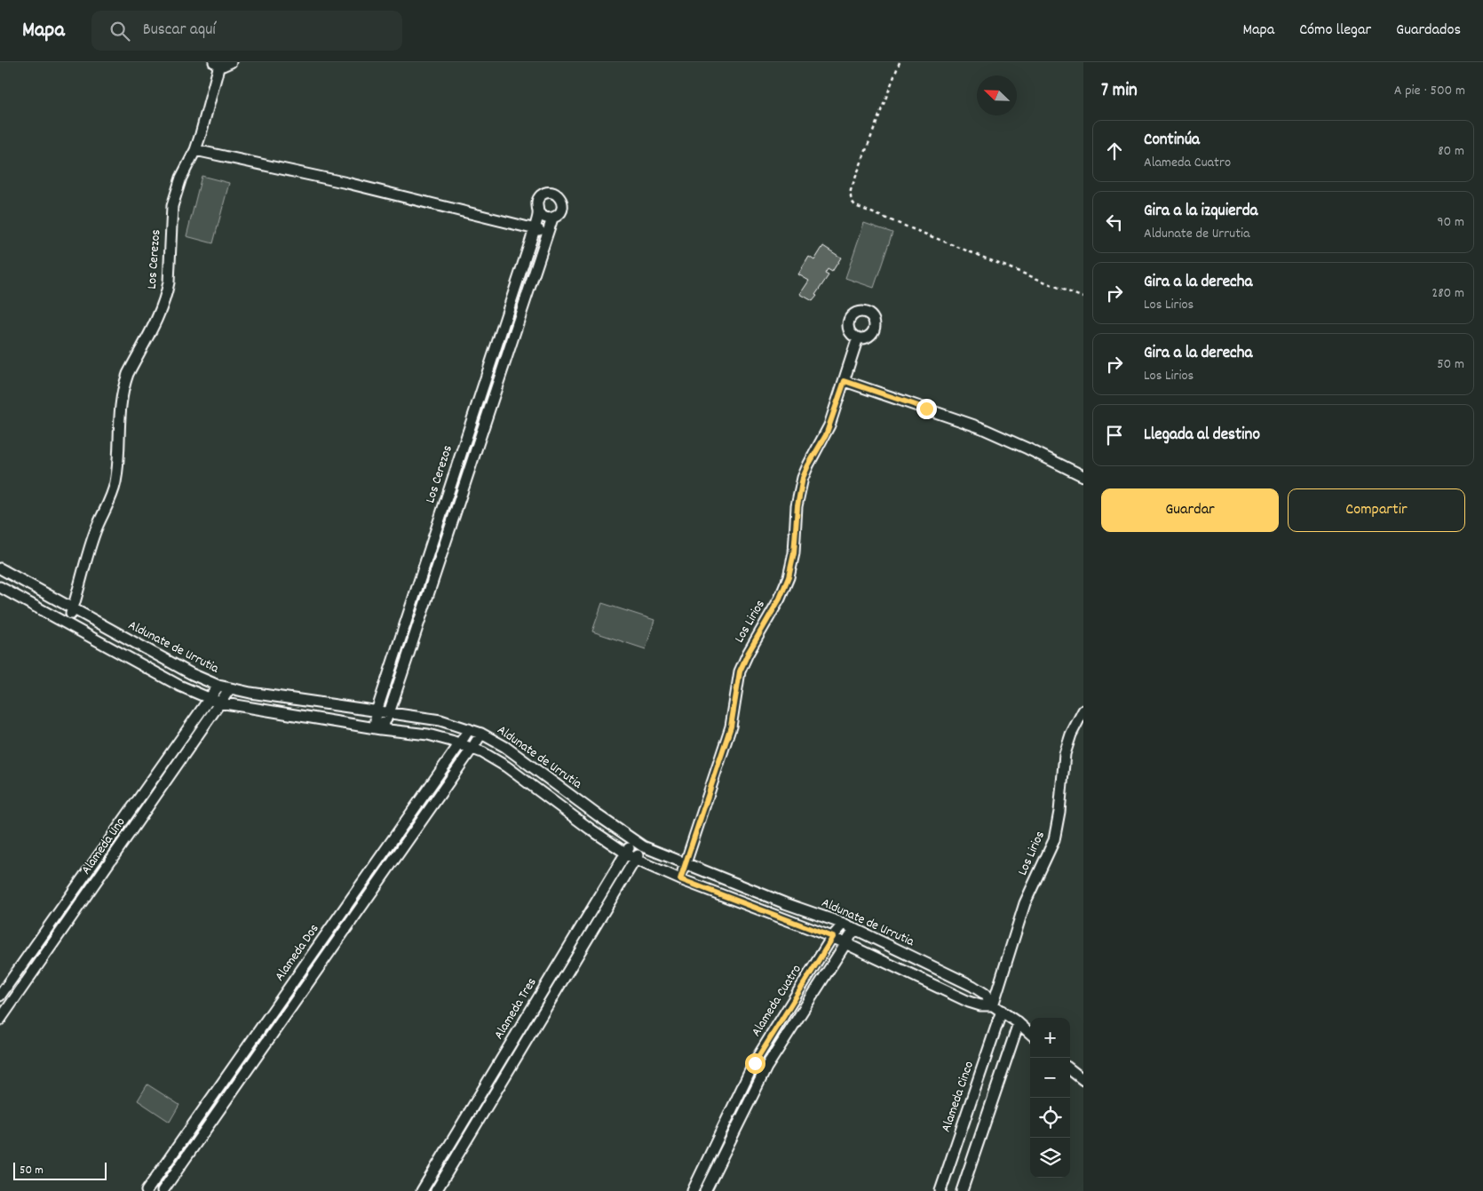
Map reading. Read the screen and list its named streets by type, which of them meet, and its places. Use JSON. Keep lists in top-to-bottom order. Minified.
{"streets":{"street":["Los Cerezos","Los Lirios","Aldunate de Urrutia","Alameda Uno","Alameda Dos","Alameda Cuatro","Alameda Tres","Alameda Cinco"]},"crossings":[["Los Cerezos","Aldunate de Urrutia"],["Los Lirios","Aldunate de Urrutia"],["Aldunate de Urrutia","Alameda Uno"],["Aldunate de Urrutia","Alameda Dos"],["Aldunate de Urrutia","Alameda Cuatro"],["Aldunate de Urrutia","Alameda Tres"],["Aldunate de Urrutia","Alameda Cinco"]],"scale_bar":"50 m","north":"top left","page":{"header":"Mapa","search":"Buscar aquí","nav":["Mapa","Cómo llegar","Guardados"],"heading":["7 min","A pie · 500 m"],"list":[["Continúa","Alameda Cuatro","80 m"],["Gira a la izquierda","Aldunate de Urrutia","90 m"],["Gira a la derecha","Los Lirios","280 m"],["Gira a la derecha","Los Lirios","50 m"],"Llegada al destino"],"buttons":["Guardar","Compartir"],"map_buttons":["+","−"],"scale":"50 m"}}
